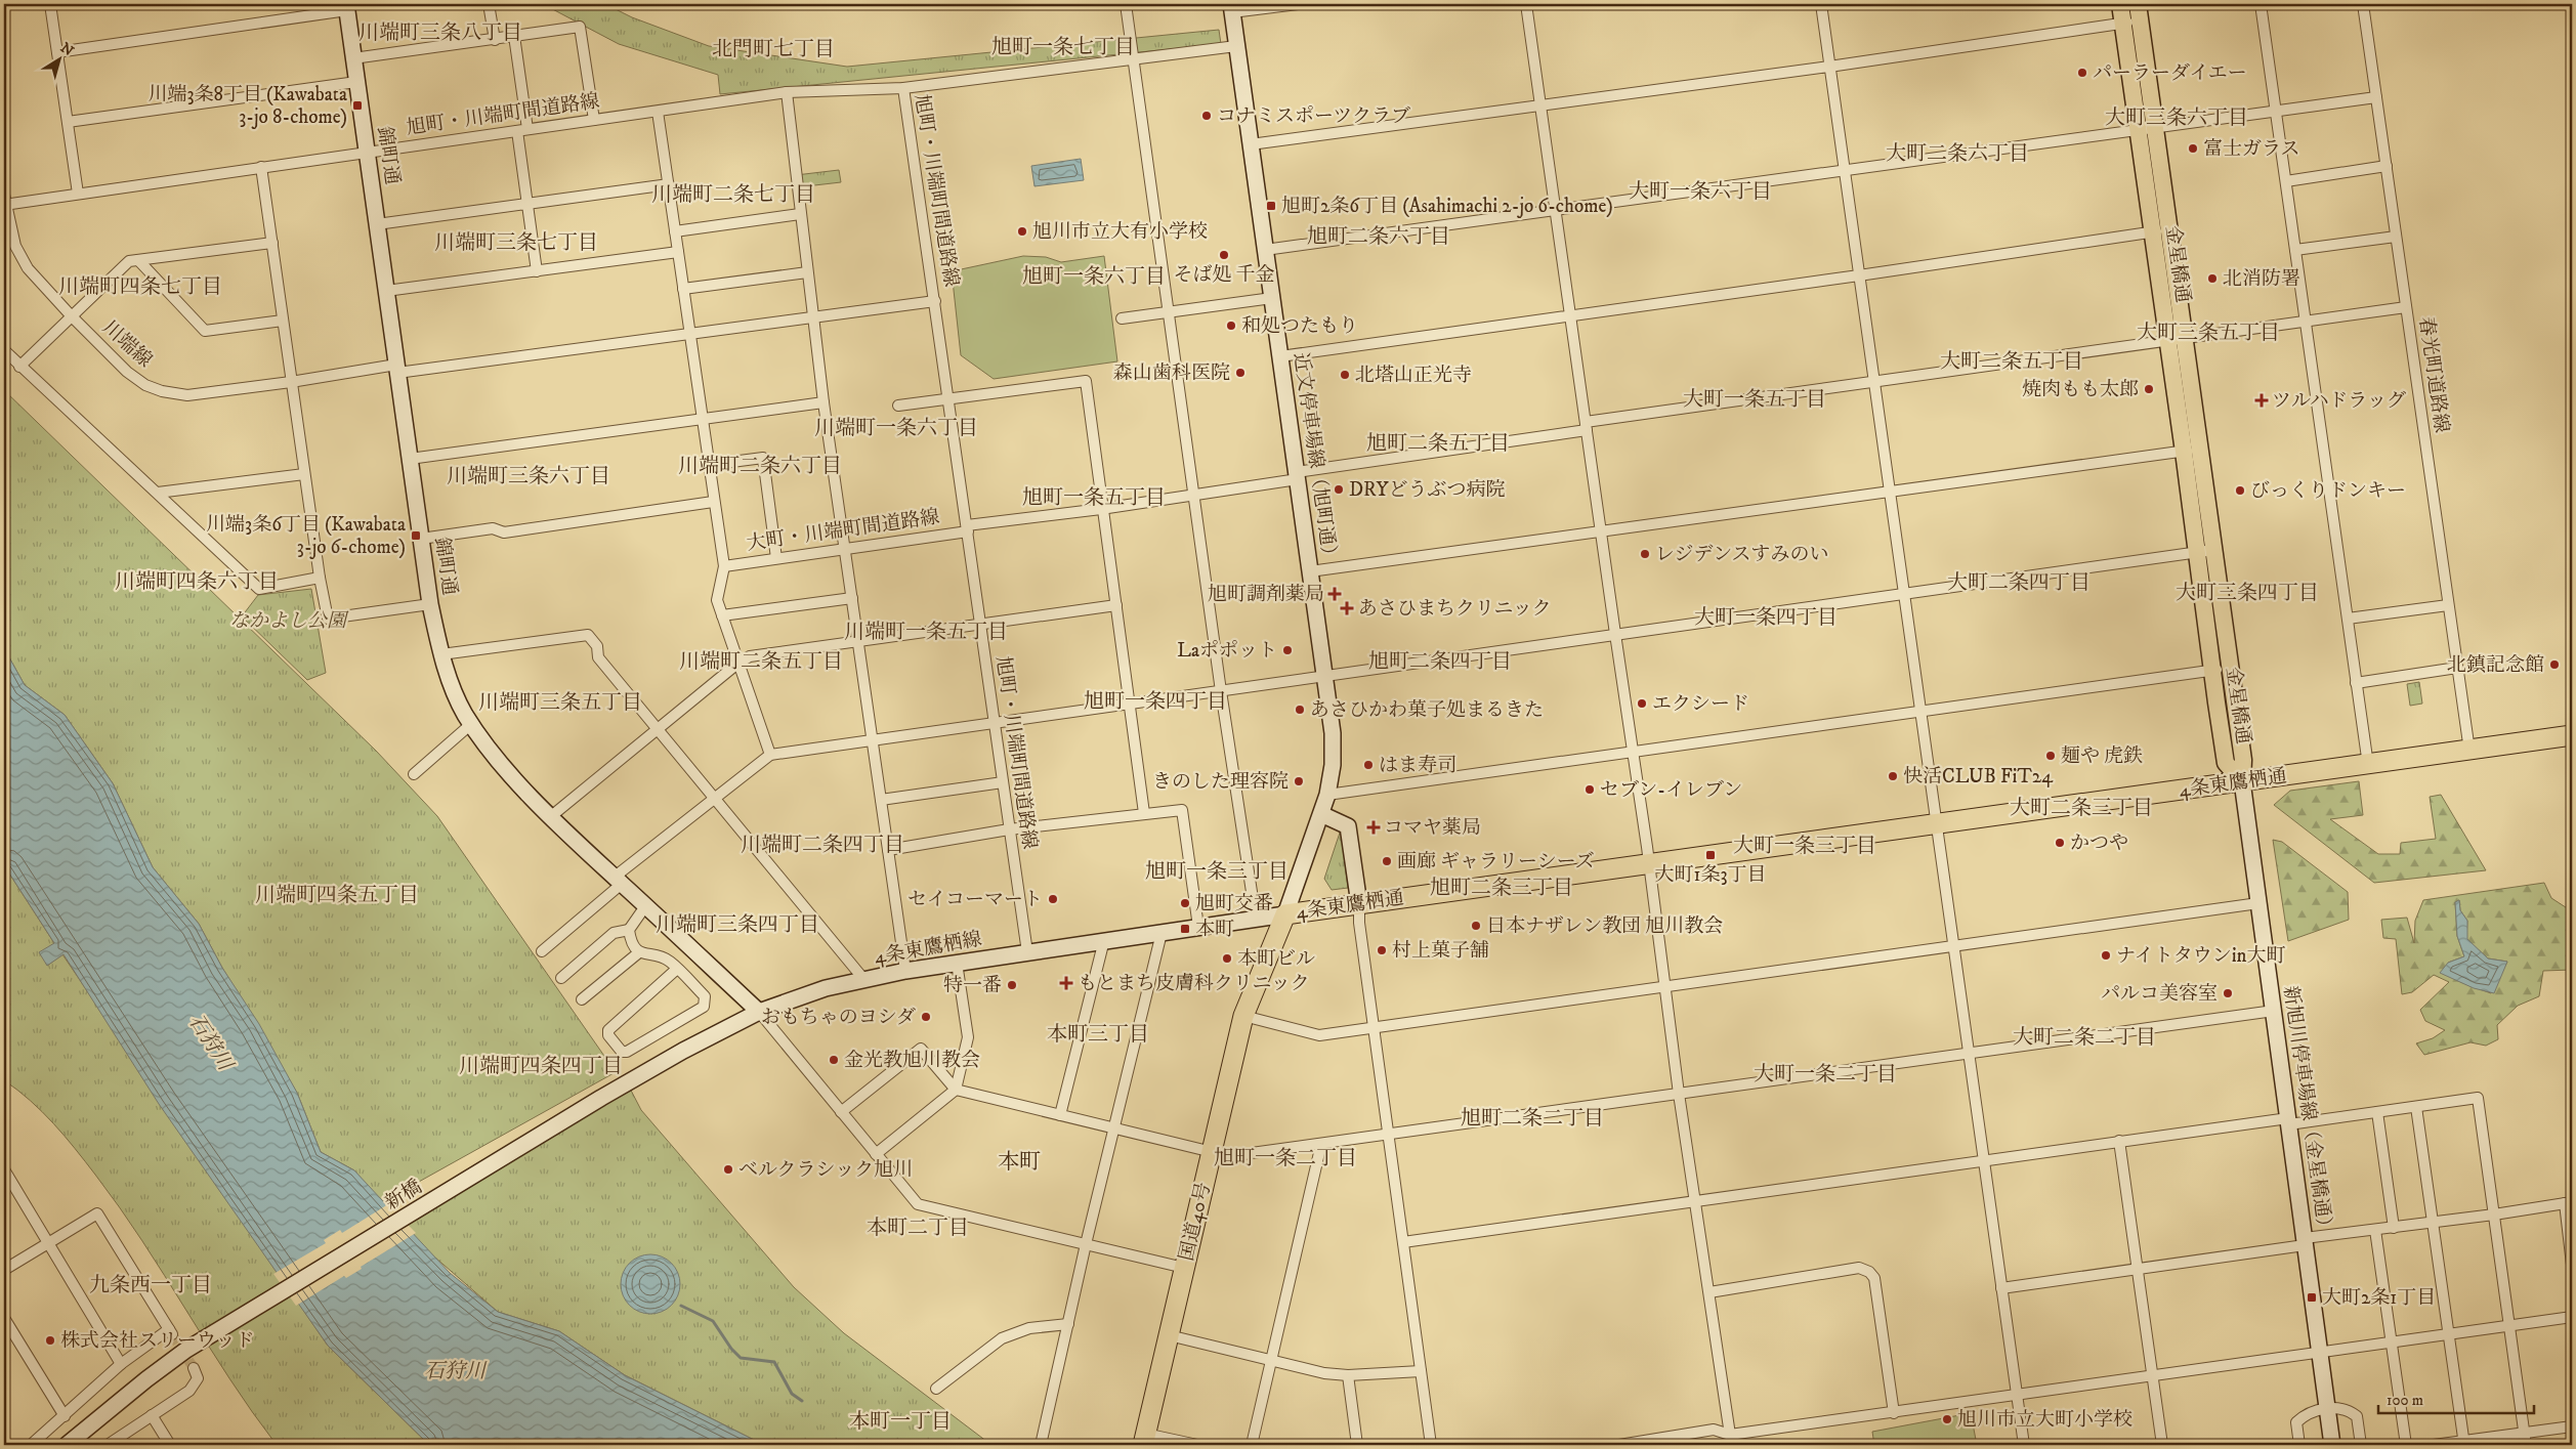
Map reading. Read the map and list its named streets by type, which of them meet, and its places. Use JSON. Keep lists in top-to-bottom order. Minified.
{"streets":{"highway":["4条東鷹栖通","国道40号"],"main road":["金星橋通"],"street":["旭町・川端町間道路線","錦町通","川端線","春光町道路線","近文停車場線（旭町通）","大町・川端町間道路線","4条東鷹栖線","新旭川停車場線（金星橋通）","新橋"]},"crossings":[["旭町・川端町間道路線","錦町通"],["旭町・川端町間道路線","川端線"],["旭町・川端町間道路線","大町・川端町間道路線"],["旭町・川端町間道路線","4条東鷹栖線"],["錦町通","川端線"],["錦町通","4条東鷹栖線"],["金星橋通","大町・川端町間道路線"],["金星橋通","4条東鷹栖通"],["金星橋通","新旭川停車場線（金星橋通）"],["春光町道路線","大町・川端町間道路線"],["春光町道路線","4条東鷹栖通"],["近文停車場線（旭町通）","大町・川端町間道路線"],["近文停車場線（旭町通）","4条東鷹栖通"],["近文停車場線（旭町通）","4条東鷹栖線"],["近文停車場線（旭町通）","国道40号"],["4条東鷹栖通","4条東鷹栖線"],["4条東鷹栖通","新旭川停車場線（金星橋通）"],["4条東鷹栖通","国道40号"],["4条東鷹栖線","新橋"],["4条東鷹栖線","国道40号"]],"districts":["川端町三条八丁目","旭町一条七丁目","北門町七丁目","大町三条六丁目","大町二条六丁目","大町一条六丁目","川端町二条七丁目","旭町二条六丁目","川端町三条七丁目","旭町一条六丁目","川端町四条七丁目","大町三条五丁目","大町二条五丁目","大町一条五丁目","川端町一条六丁目","旭町二条五丁目","川端町二条六丁目","川端町三条六丁目","旭町一条五丁目","川端町四条六丁目","大町二条四丁目","大町三条四丁目","大町一条四丁目","川端町一条五丁目","川端町二条五丁目","旭町二条四丁目","旭町一条四丁目","川端町三条五丁目","大町二条三丁目","川端町二条四丁目","大町一条三丁目","旭町一条三丁目","旭町二条三丁目","川端町四条五丁目","川端町三条四丁目","本町三丁目","大町二条二丁目","川端町四条四丁目","大町一条二丁目","旭町二条二丁目","旭町一条二丁目","本町","本町二丁目","九条西一丁目","本町一丁目"],"water":["石狩川"],"parks":["なかよし公園"],"places":{"other":["パーラーダイエー","コナミスポーツクラブ","富士ガラス","旭川市立大有小学校","そば処 千金","北消防署","和処つたもり","森山歯科医院","北塔山正光寺","焼肉もも太郎","DRYどうぶつ病院","びっくりドンキー","レジデンスすみのい","Laポポット","北鎮記念館","エクシード","あさひかわ菓子処まるきた","麺や 虎鉄","はま寿司","快活CLUB FiT24","きのした理容院","セブン-イレブン","かつや","画廊 ギャラリーシーズ","セイコーマート","旭町交番","日本ナザレン教団 旭川教会","村上菓子舗","ナイトタウンin大町","本町ビル","特一番","パルコ美容室","おもちゃのヨシダ","金光教旭川教会","ベルクラシック旭川","株式会社スリーウッド","旭川市立大町小学校"],"transit":["川端3条8丁目 (Kawabata 3-jo 8-chome)","旭町2条6丁目 (Asahimachi 2-jo 6-chome)","川端3条6丁目 (Kawabata 3-jo 6-chome)","大町1条3丁目","本町","大町2条1丁目"],"health":["ツルハドラッグ","旭町調剤薬局","あさひまちクリニック","コマヤ薬局","もとまち皮膚科クリニック"]},"scale_bar":"100 m","north":"top right"}
